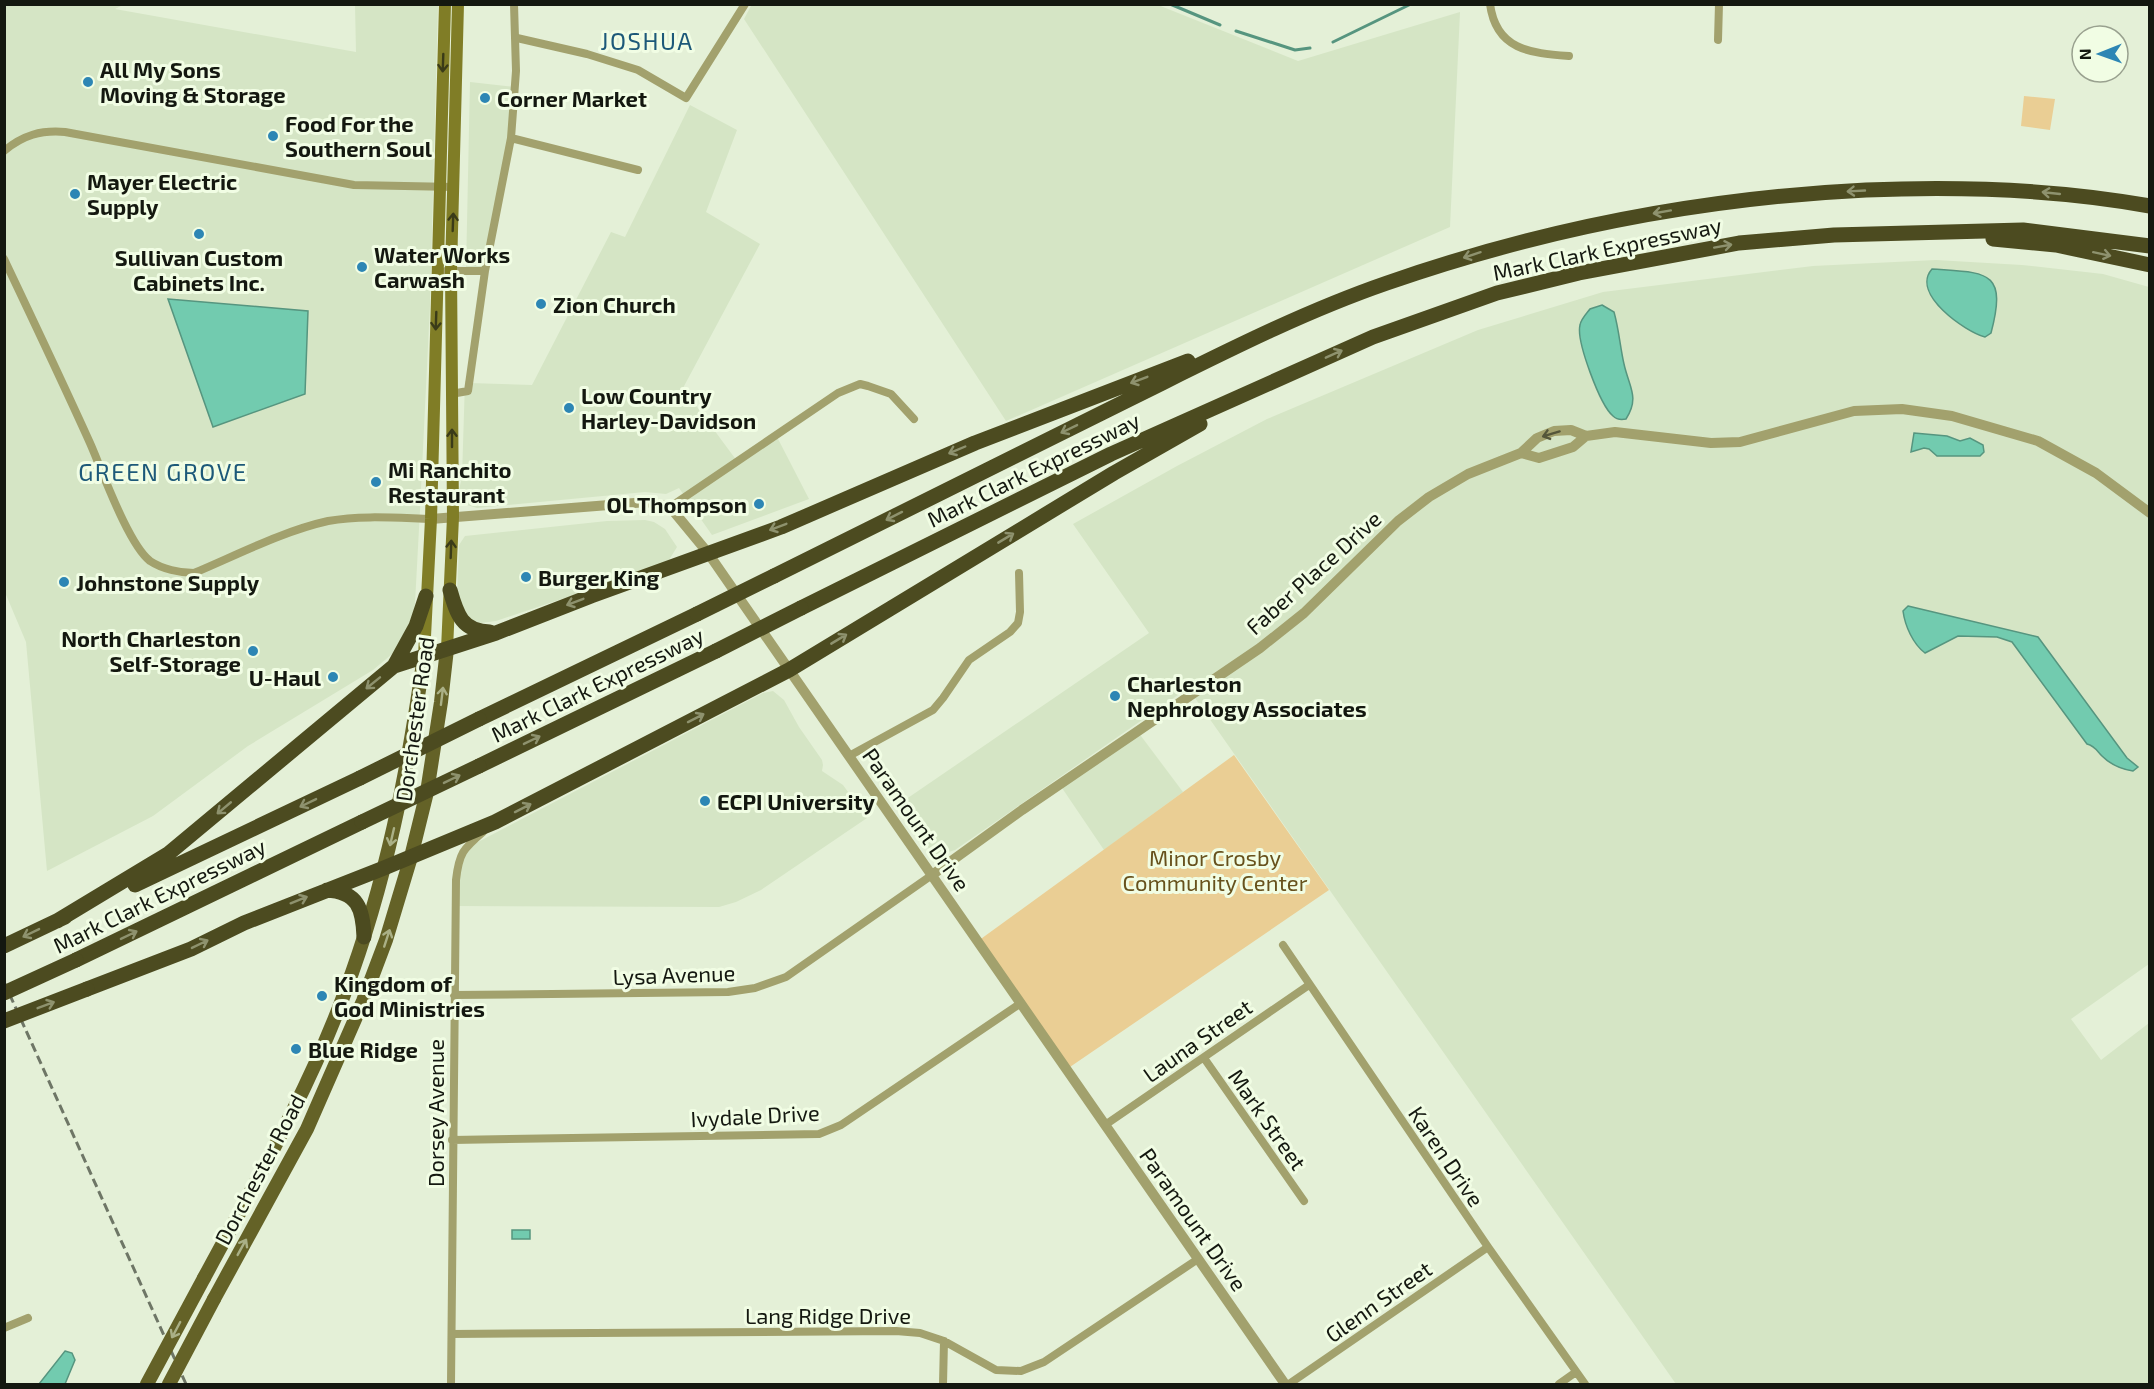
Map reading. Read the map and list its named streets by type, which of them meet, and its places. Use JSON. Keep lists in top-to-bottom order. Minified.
{"streets":{"highway":["Mark Clark Expressway"],"main road":["Dorchester Road"],"street":["Faber Place Drive","Paramount Drive","Lysa Avenue","Launa Street","Dorsey Avenue","Ivydale Drive","Mark Street","Karen Drive","Glenn Street","Lang Ridge Drive"]},"crossings":[["Faber Place Drive","Paramount Drive"],["Faber Place Drive","Lysa Avenue"],["Paramount Drive","Lysa Avenue"],["Paramount Drive","Launa Street"],["Paramount Drive","Ivydale Drive"],["Paramount Drive","Glenn Street"],["Paramount Drive","Lang Ridge Drive"],["Lysa Avenue","Dorsey Avenue"],["Launa Street","Mark Street"],["Launa Street","Karen Drive"],["Dorsey Avenue","Ivydale Drive"],["Dorsey Avenue","Lang Ridge Drive"],["Karen Drive","Glenn Street"]],"districts":["JOSHUA","GREEN GROVE"],"parks":["Minor Crosby Community Center"],"places":["All My Sons Moving & Storage","Corner Market","Food For the Southern Soul","Mayer Electric Supply","Sullivan Custom Cabinets Inc.","Water Works Carwash","Zion Church","Low Country Harley-Davidson","Mi Ranchito Restaurant","OL Thompson","Burger King","Johnstone Supply","North Charleston Self-Storage","U-Haul","Charleston Nephrology Associates","ECPI University","Kingdom of God Ministries","Blue Ridge"],"north":"left"}
